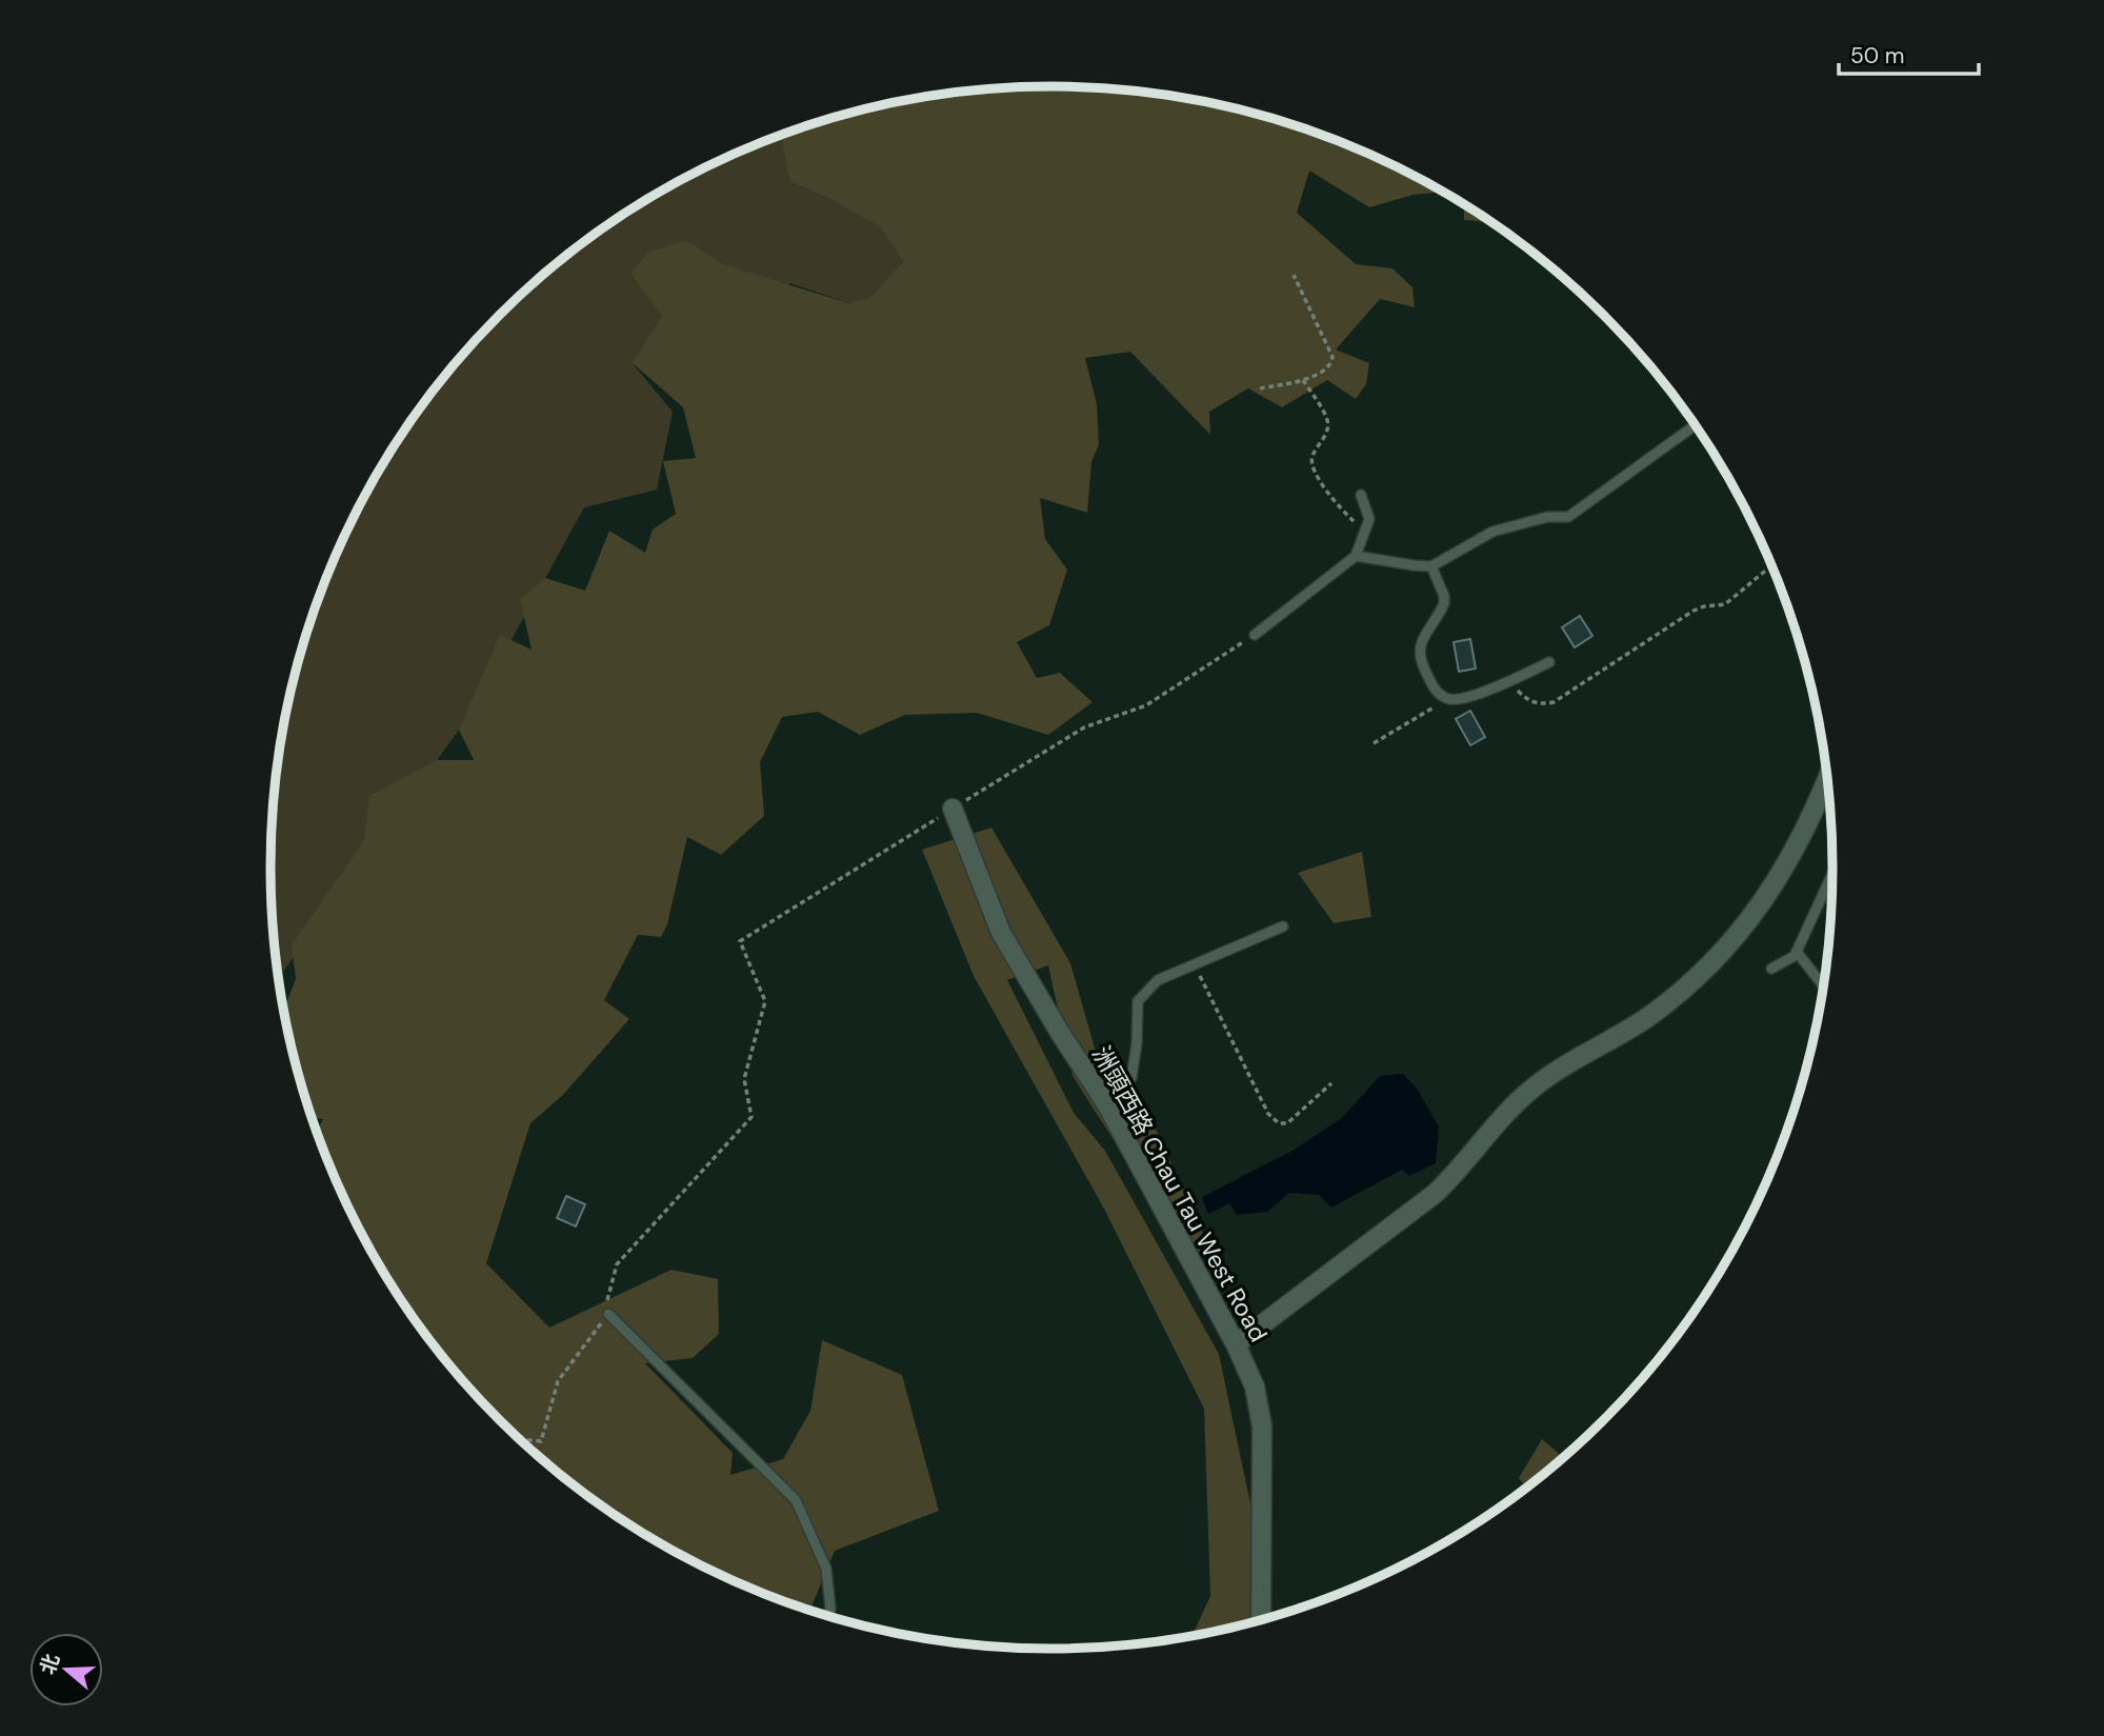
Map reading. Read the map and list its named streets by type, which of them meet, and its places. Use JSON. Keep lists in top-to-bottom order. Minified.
{"streets":{"street":["洲頭西路 Chau Tau West Road"]},"scale_bar":"50 m","north":"left"}
